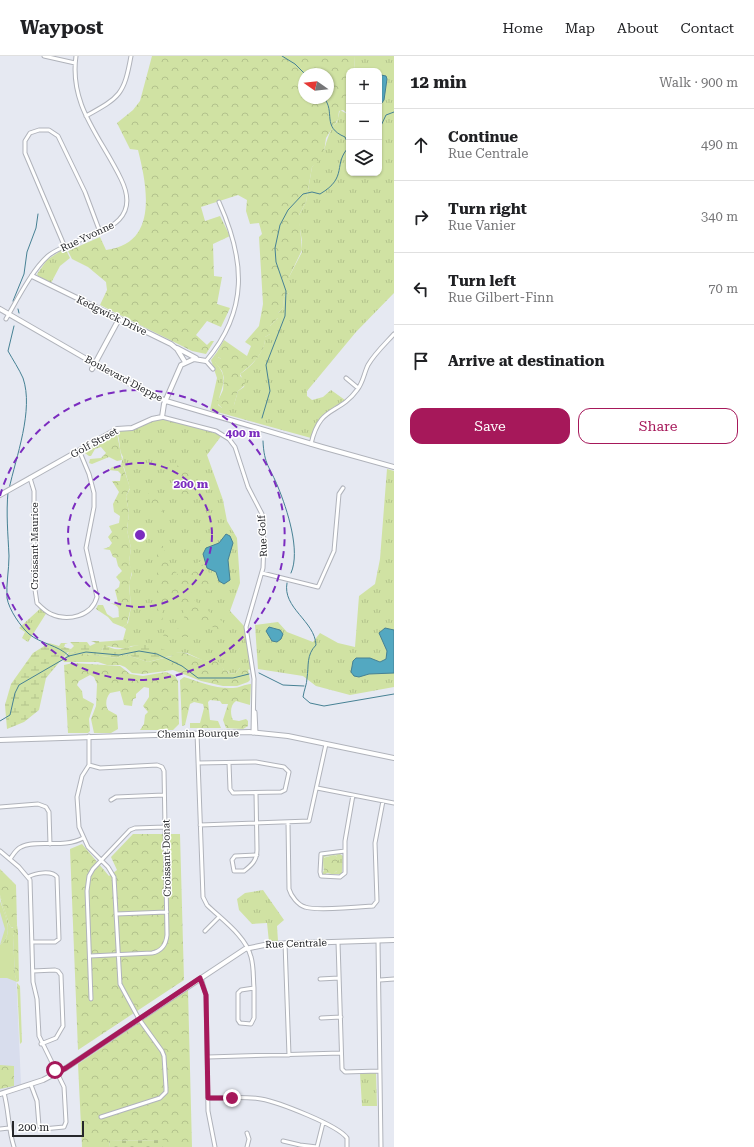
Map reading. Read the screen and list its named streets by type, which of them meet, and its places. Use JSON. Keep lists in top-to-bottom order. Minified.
{"streets":{"street":["Rue Yvonne","Kedgwick Drive","Boulevard Dieppe","Golf Street","Rue Golf","Croissant Maurice","Chemin Bourque","Croissant Donat","Rue Centrale"]},"crossings":[["Rue Yvonne","Kedgwick Drive"],["Rue Yvonne","Boulevard Dieppe"],["Golf Street","Rue Golf"],["Golf Street","Croissant Maurice"],["Rue Golf","Chemin Bourque"]],"scale_bar":"200 m","north":"left","page":{"header":"Waypost","nav":["Home","Map","About","Contact"],"heading":["12 min","Walk · 900 m"],"map_buttons":["+","−"],"list":[["Continue","Rue Centrale","490 m"],["Turn right","Rue Vanier","340 m"],["Turn left","Rue Gilbert-Finn","70 m"],"Arrive at destination"],"buttons":["Save","Share"],"scale":"200 m"},"rings":["400 m","200 m"]}
